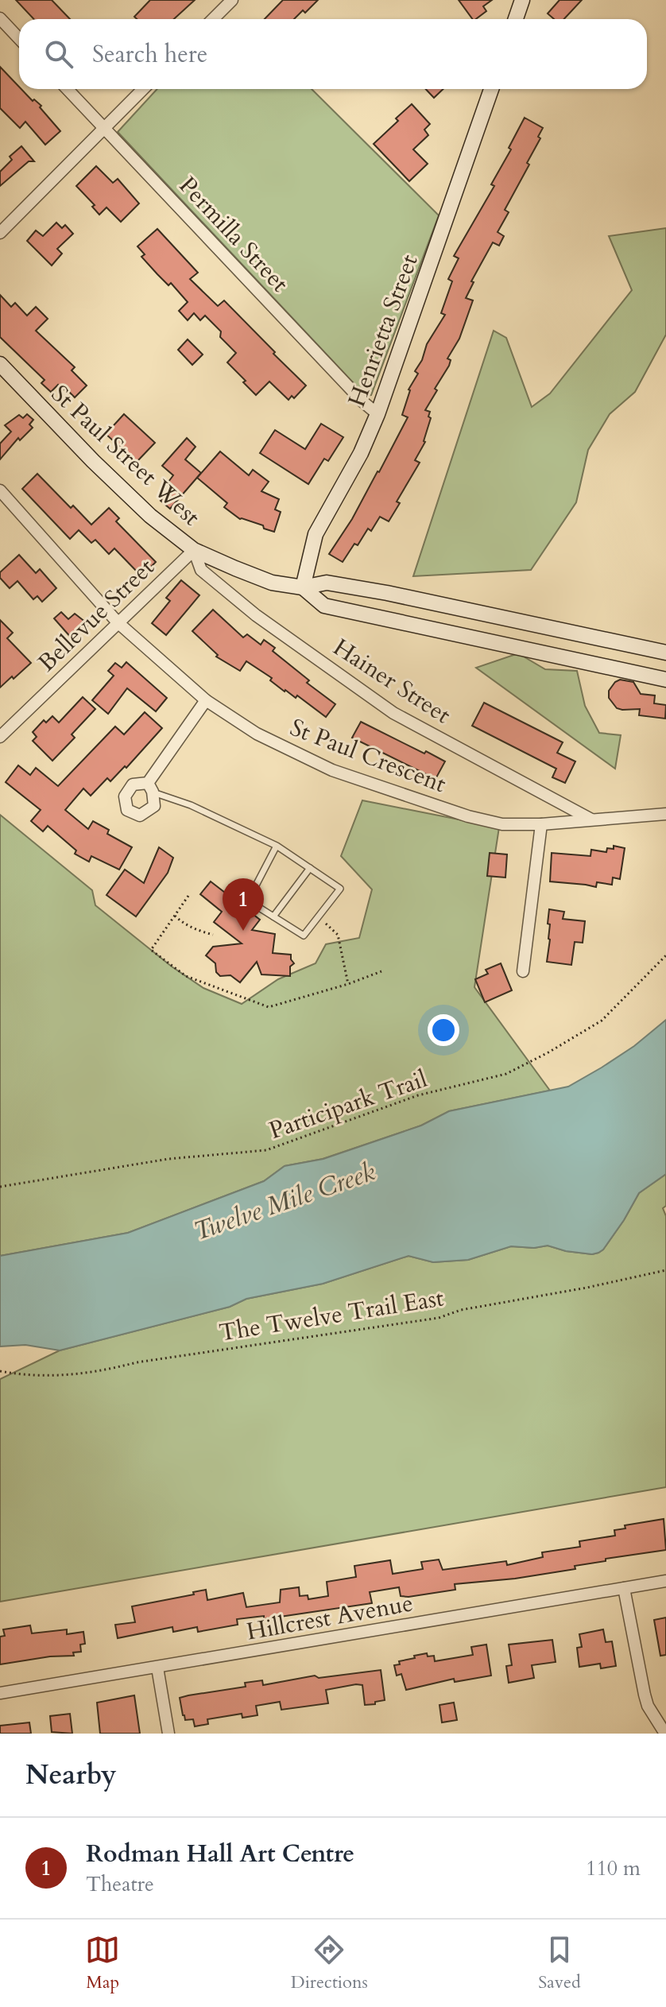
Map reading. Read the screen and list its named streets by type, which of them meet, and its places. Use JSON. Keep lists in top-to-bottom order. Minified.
{"streets":{"main road":["Henrietta Street","St Paul Street West"],"street":["Permilla Street","Bellevue Street","Hainer Street","St Paul Crescent","Hillcrest Avenue"],"path":["Participark Trail","The Twelve Trail East"]},"crossings":[["Permilla Street","Henrietta Street"],["Henrietta Street","St Paul Street West"],["St Paul Street West","Bellevue Street"],["St Paul Street West","Hainer Street"],["Bellevue Street","Hainer Street"],["Bellevue Street","St Paul Crescent"],["Hainer Street","St Paul Crescent"]],"water":["Twelve Mile Creek"],"page":{"search":"Search here","pins":"1","heading":"Nearby","list":[{"mark":"1","name":"Rodman Hall Art Centre","note":"Theatre","value":"110 m"}],"nav":["Map","Directions","Saved"]}}
